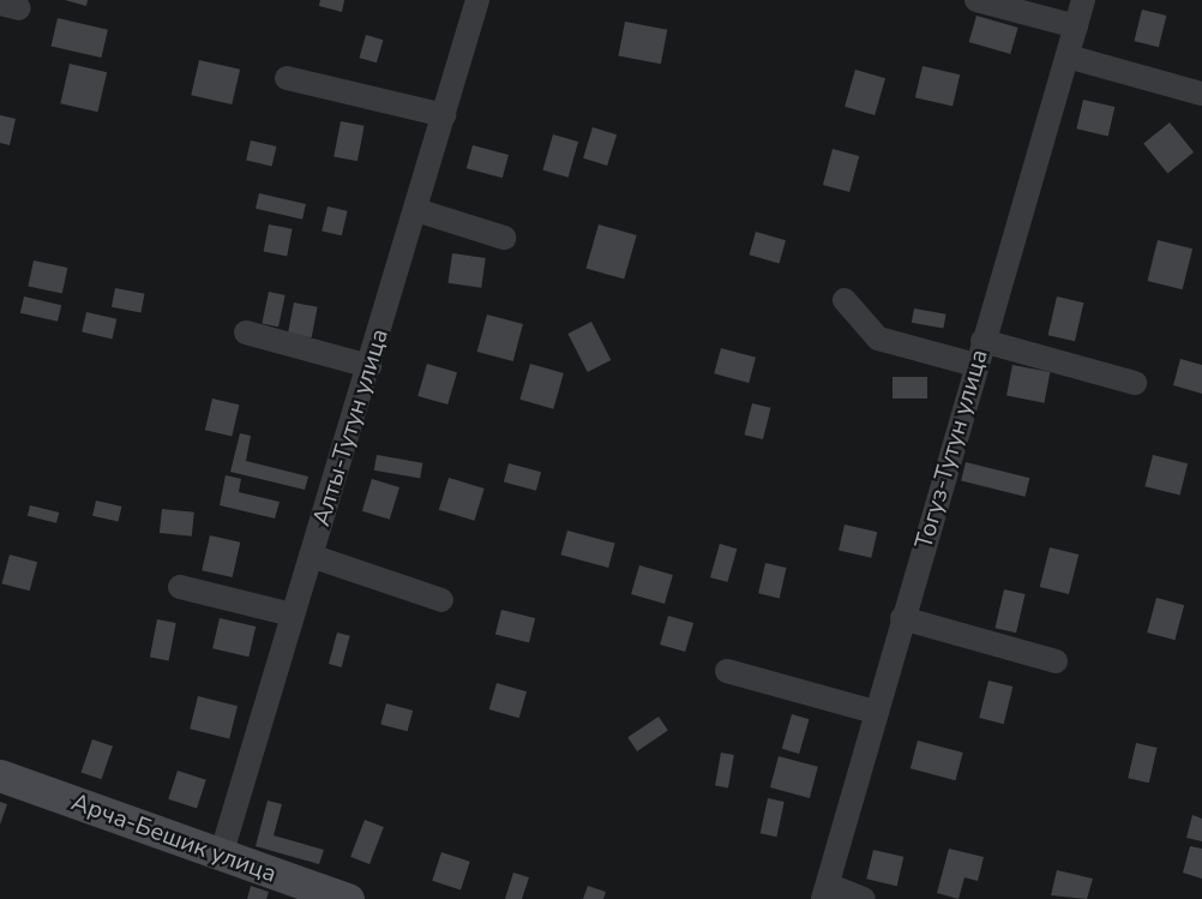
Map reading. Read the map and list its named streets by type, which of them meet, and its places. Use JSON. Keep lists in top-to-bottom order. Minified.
{"streets":{"street":["Алты-Тутун улица","Тогуз-Тутун улица","Арча-Бешик улица"]},"crossings":[["Алты-Тутун улица","Арча-Бешик улица"]]}
